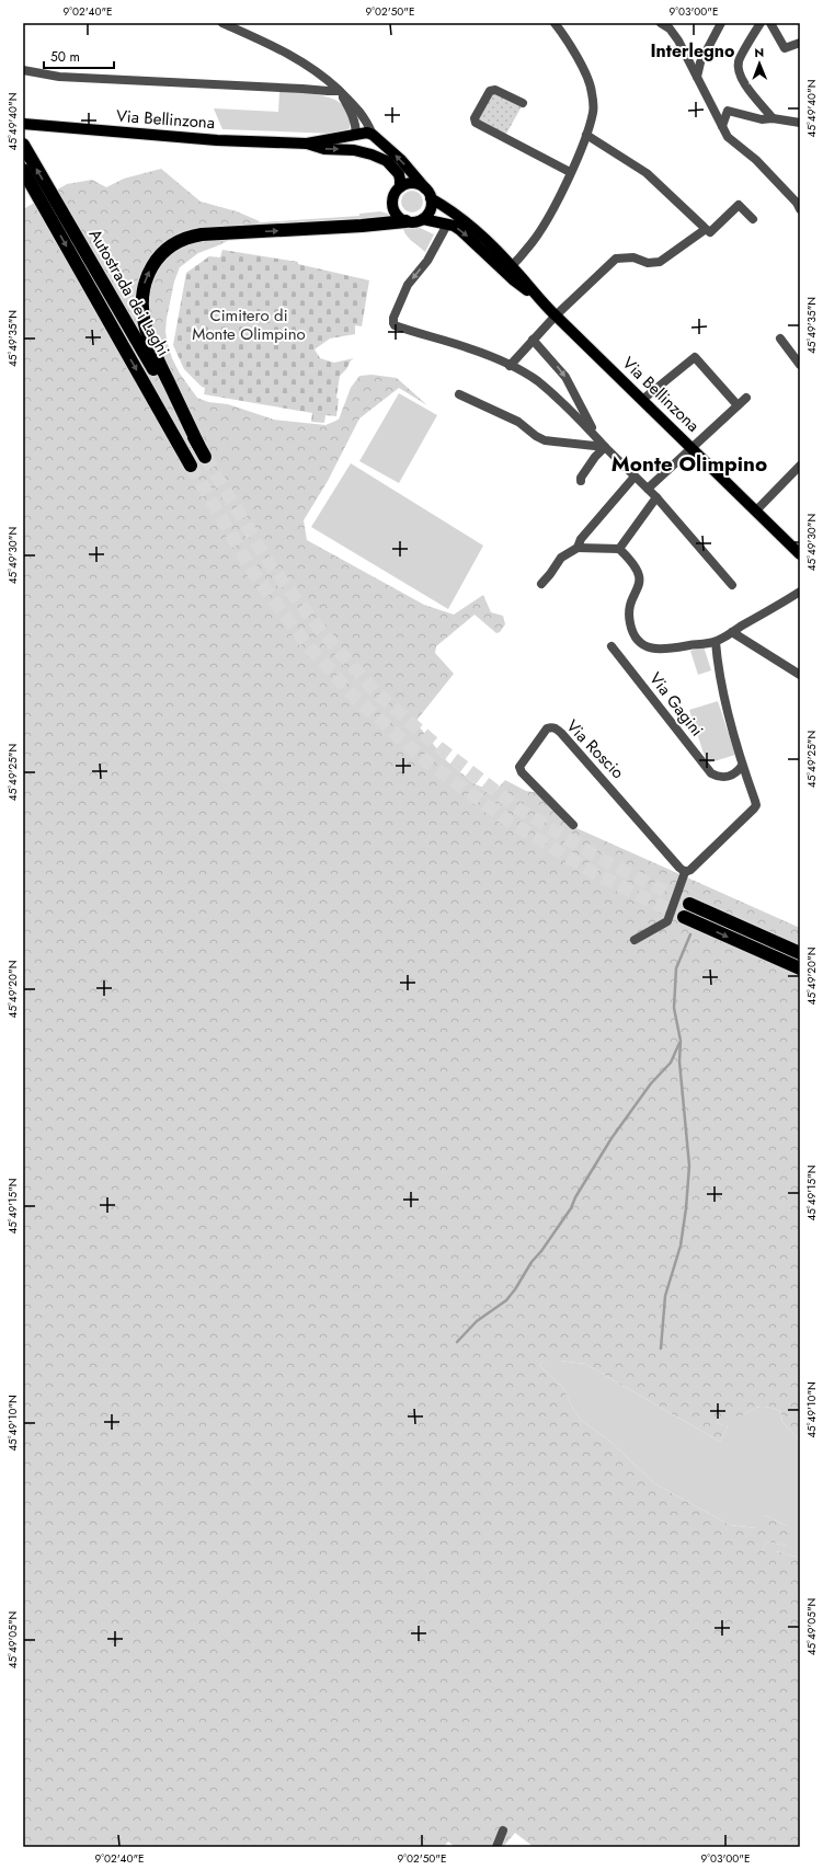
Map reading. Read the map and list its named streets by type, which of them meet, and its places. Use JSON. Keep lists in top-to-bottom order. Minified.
{"streets":{"highway":["Autostrada dei Laghi"],"main road":["Via Bellinzona"],"street":["Via Gagini","Via Roscio"]},"districts":["Interlegno","Monte Olimpino"],"parks":["Cimitero di Monte Olimpino"],"scale_bar":"50 m","north":"top","coordinates":["9°02'40\"E","9°02'50\"E","9°03'00\"E","45°49'40\"N","45°49'35\"N","45°49'30\"N","45°49'25\"N","45°49'20\"N","45°49'15\"N","45°49'10\"N","45°49'05\"N"]}
